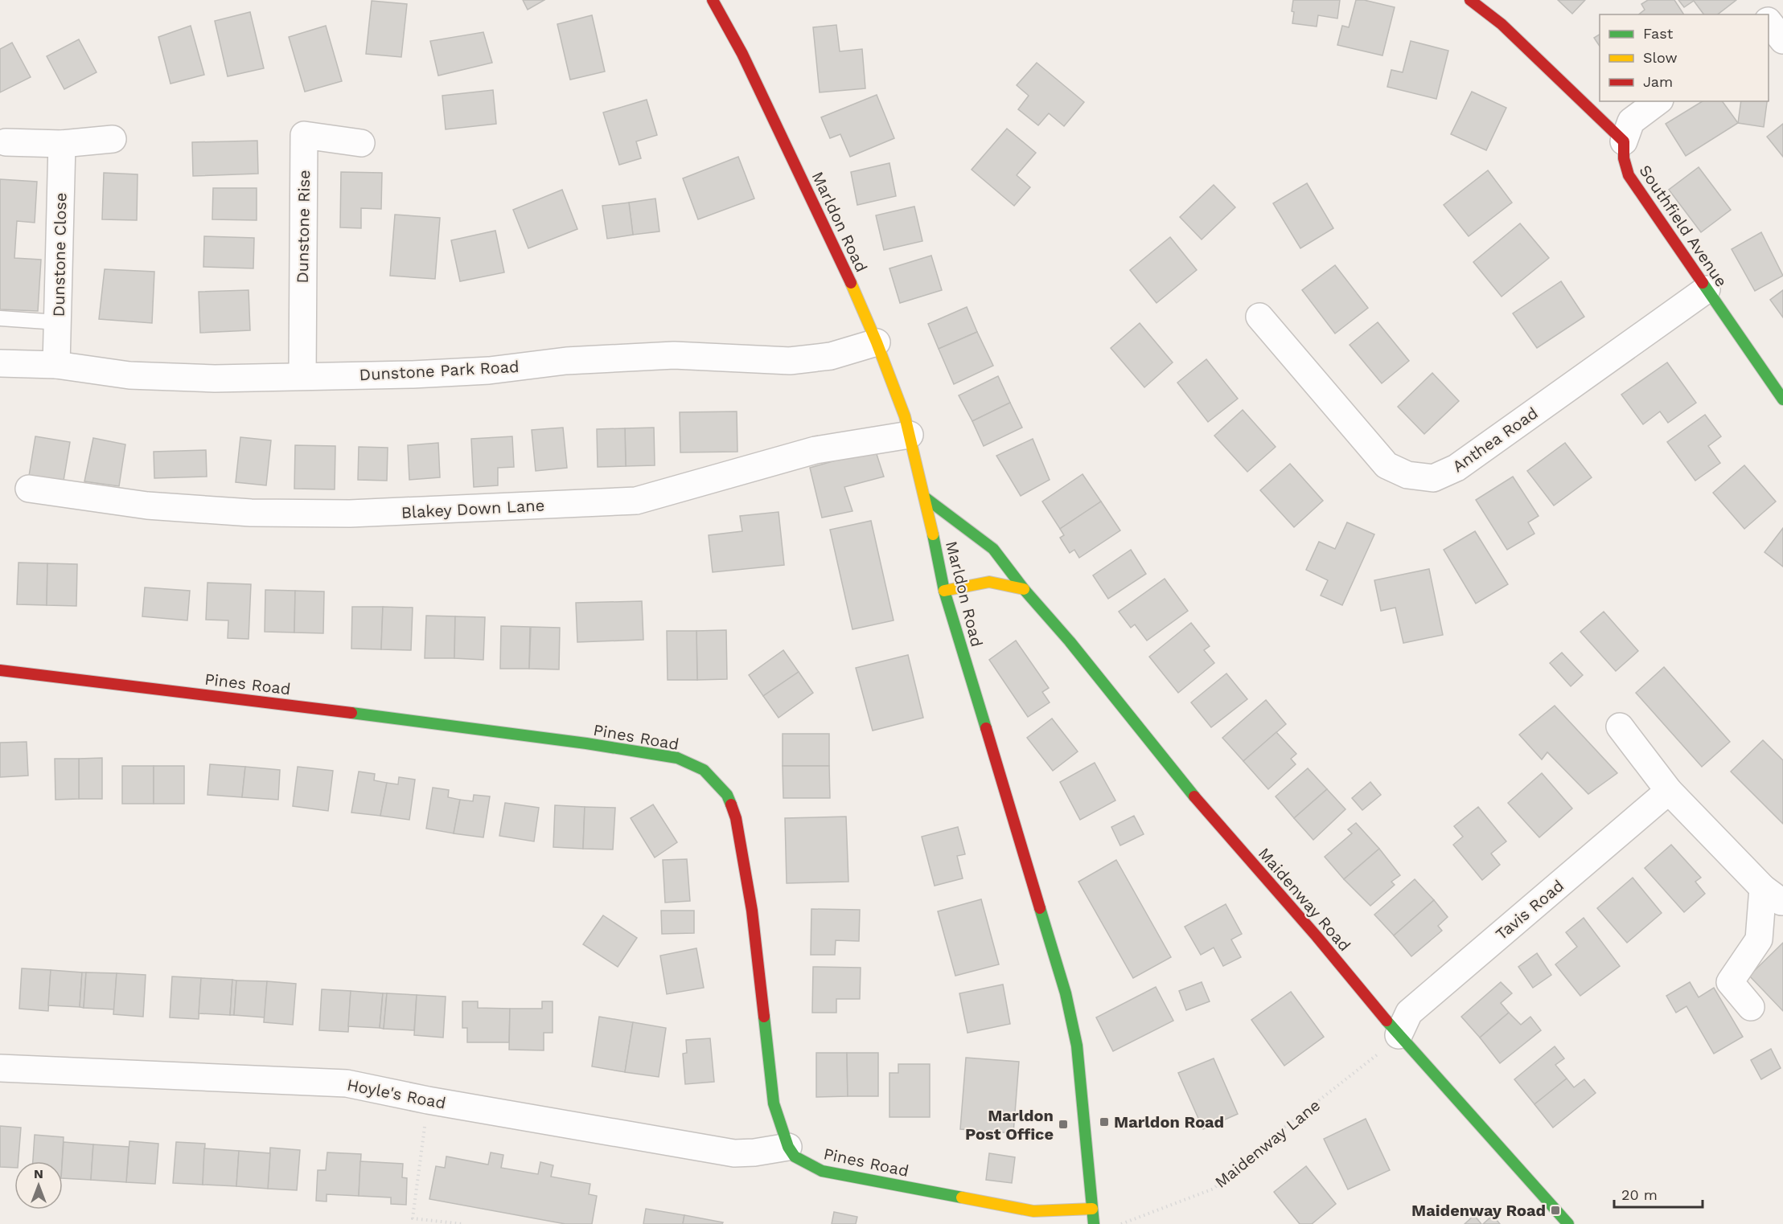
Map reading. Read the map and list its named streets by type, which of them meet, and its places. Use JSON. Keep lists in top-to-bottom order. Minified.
{"streets":{"street":["Marldon Road","Southfield Avenue","Dunstone Rise","Dunstone Close","Dunstone Park Road","Anthea Road","Blakey Down Lane","Pines Road","Maidenway Road","Tavis Road","Hoyle's Road"],"path":["Maidenway Lane"]},"crossings":[["Marldon Road","Dunstone Park Road"],["Marldon Road","Blakey Down Lane"],["Marldon Road","Pines Road"],["Marldon Road","Maidenway Road"],["Southfield Avenue","Anthea Road"],["Dunstone Rise","Dunstone Park Road"],["Dunstone Close","Dunstone Park Road"],["Pines Road","Hoyle's Road"],["Maidenway Road","Tavis Road"],["Maidenway Road","Maidenway Lane"],["Tavis Road","Maidenway Lane"]],"places":{"transit":["Marldon Road","Marldon Post Office","Maidenway Road"]},"legend":["Fast","Slow","Jam"],"scale_bar":"20 m","north":"top"}
